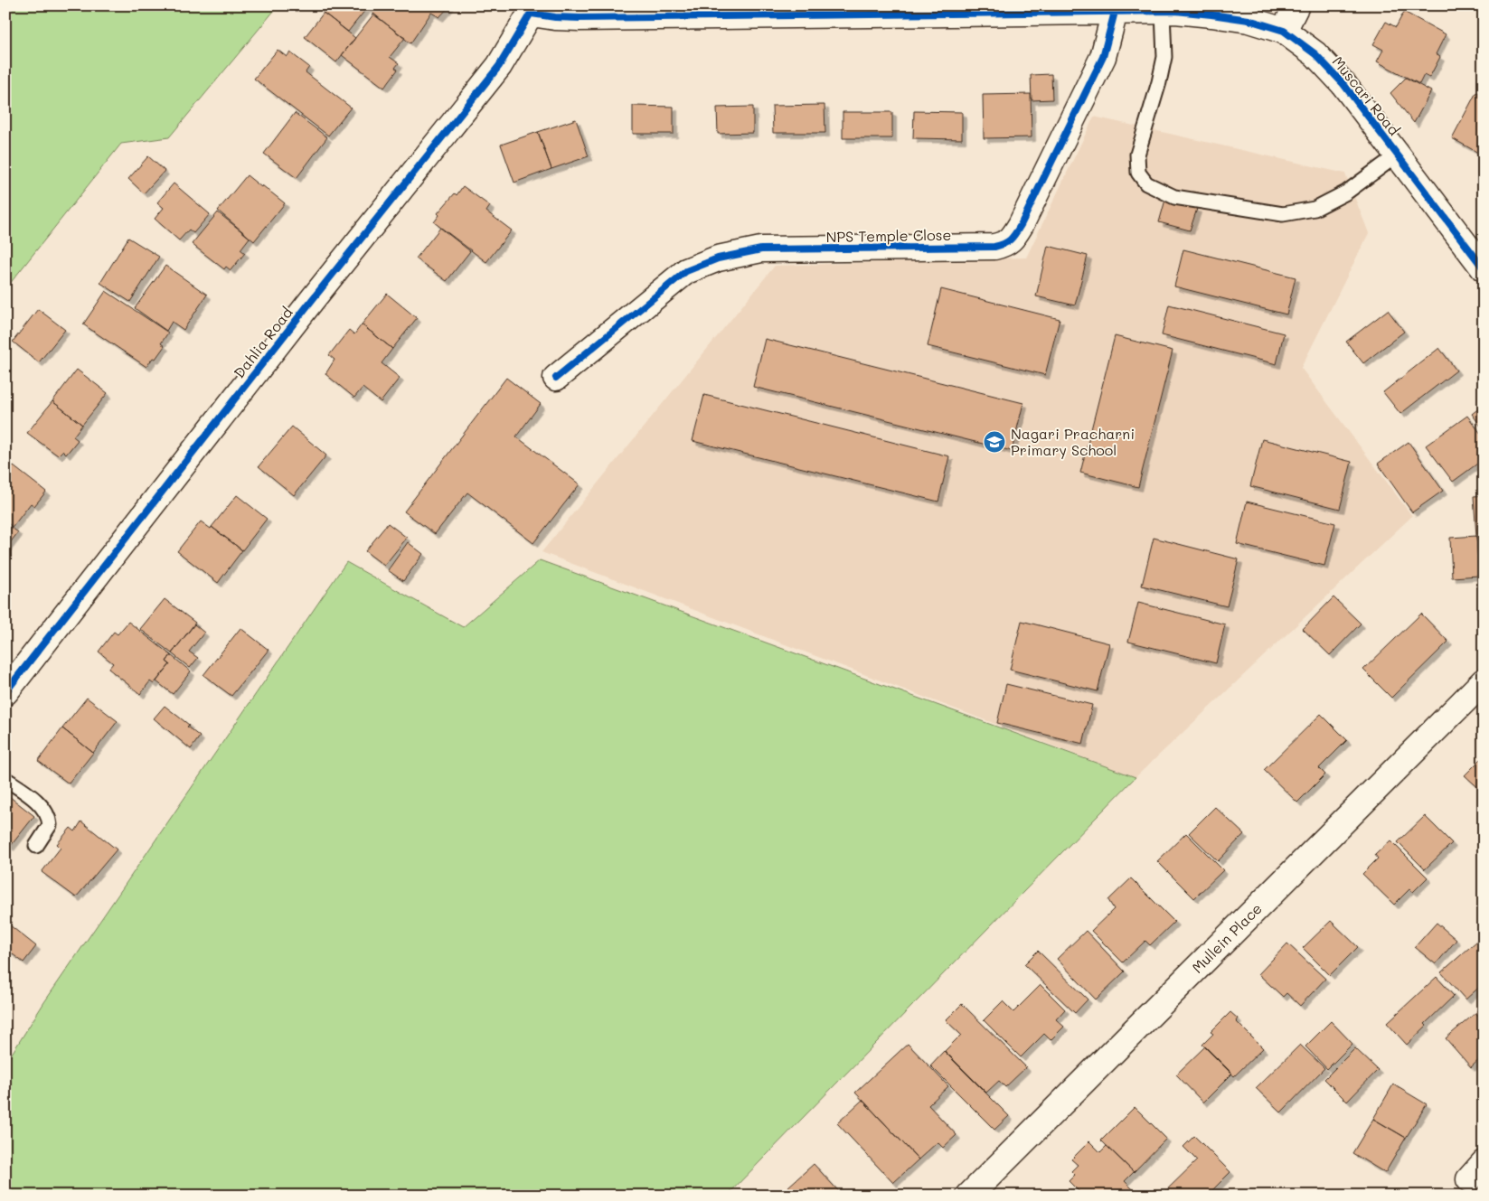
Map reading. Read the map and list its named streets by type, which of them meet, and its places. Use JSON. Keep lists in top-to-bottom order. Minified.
{"streets":{"street":["Muscari Road","NPS Temple Close","Dahlia Road","Mullein Place"]},"crossings":[["Muscari Road","NPS Temple Close"],["Muscari Road","Dahlia Road"]],"places":{"school or university":["Nagari Pracharni Primary School"]}}
